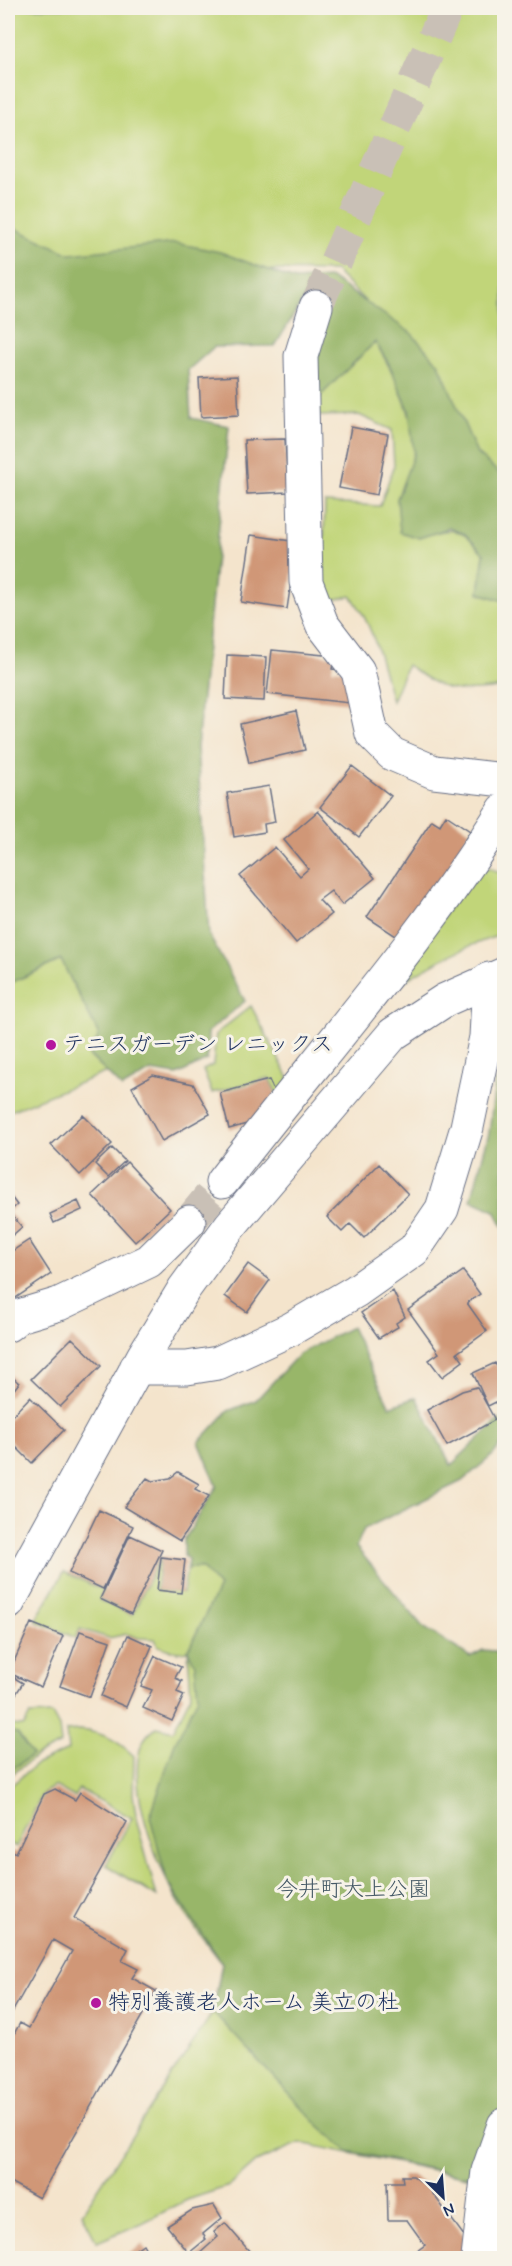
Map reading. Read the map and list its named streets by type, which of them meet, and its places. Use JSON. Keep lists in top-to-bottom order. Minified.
{"parks":["今井町大上公園"],"places":["テニスガーデン レニックス","特別養護老人ホーム 美立の杜"],"north":"bottom right"}
